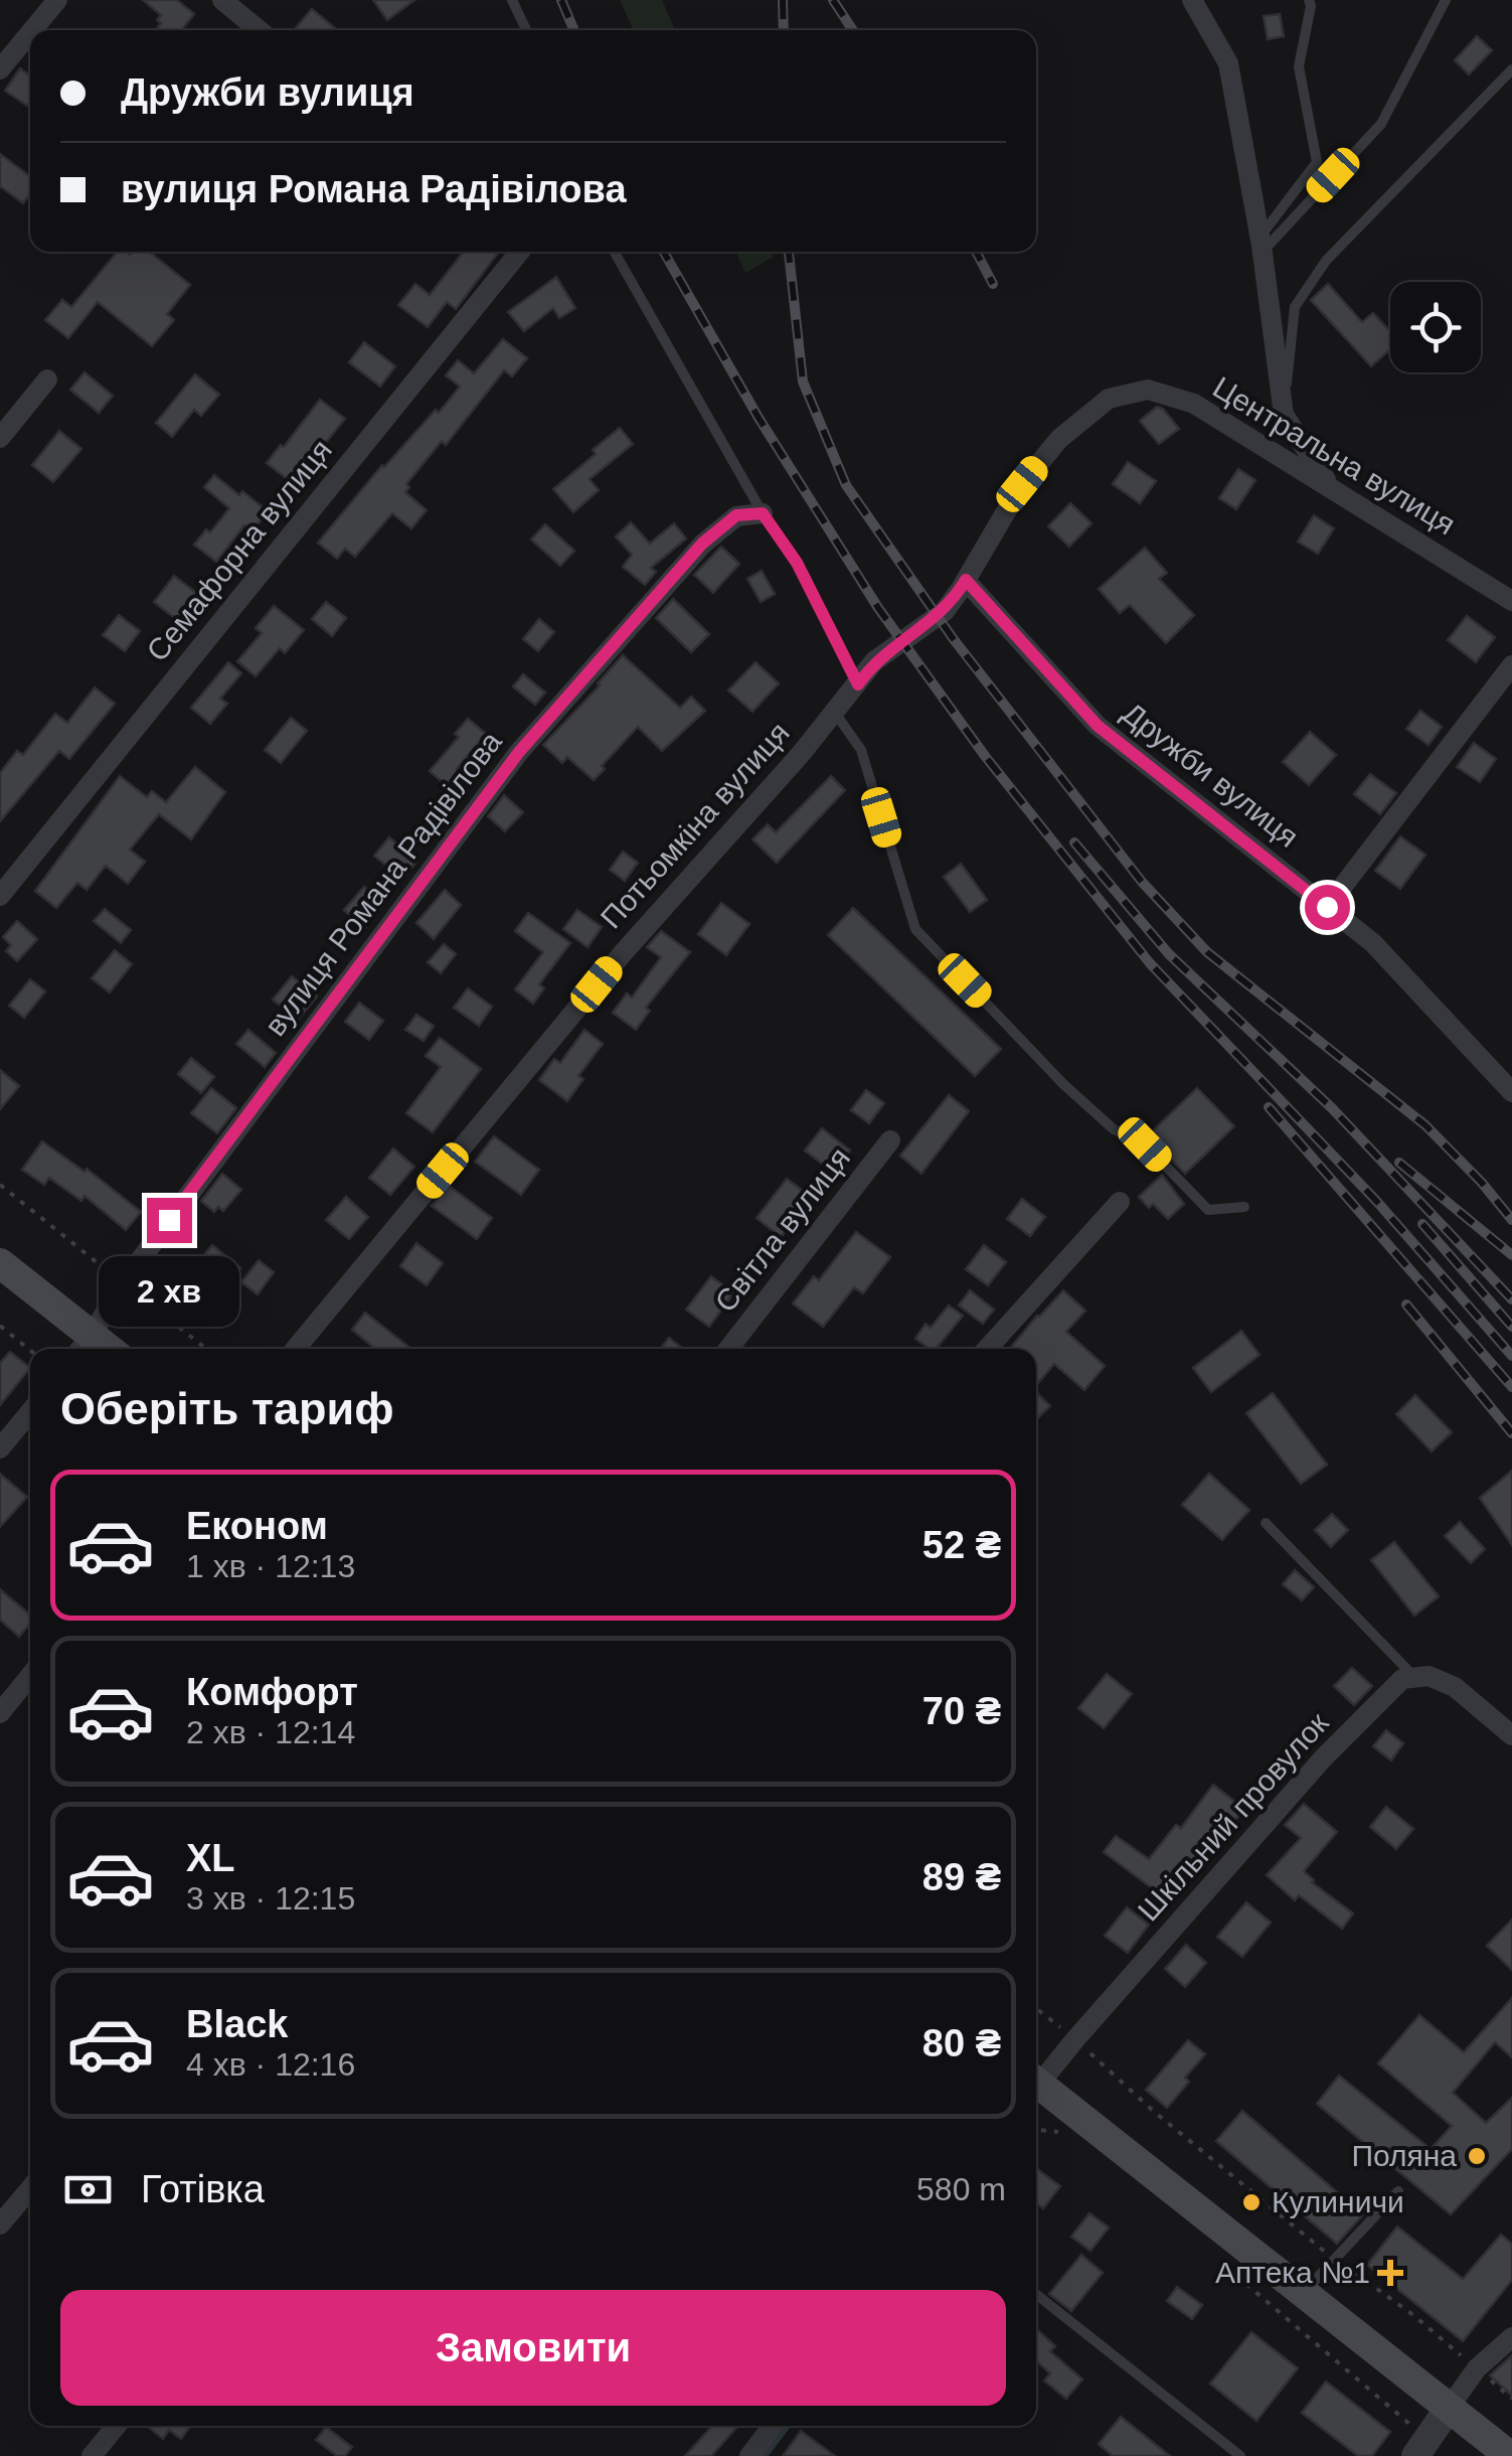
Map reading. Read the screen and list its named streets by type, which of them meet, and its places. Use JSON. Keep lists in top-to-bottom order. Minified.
{"streets":{"street":["Центральна вулиця","Семафорна вулиця","Дружби вулиця","Потьомкіна вулиця","вулиця Романа Радівілова","Світла вулиця","Шкільний провулок"]},"crossings":[["Центральна вулиця","Дружби вулиця"],["Центральна вулиця","Потьомкіна вулиця"],["Дружби вулиця","Потьомкіна вулиця"]],"places":{"other":["Поляна","Кулиничи"],"health":["Аптека №1"]},"page":{"banner":["Дружби вулиця","вулиця Романа Радівілова"],"bubble":"2 хв","heading":"Оберіть тариф","list":[{"name":"Економ","note":"1 хв · 12:13","value":"52 ₴"},{"name":"Комфорт","note":"2 хв · 12:14","value":"70 ₴"},{"name":"XL","note":"3 хв · 12:15","value":"89 ₴"},{"name":"Black","note":"4 хв · 12:16","value":"80 ₴"}],"pay":["Готівка","580 m"],"buttons":"Замовити"}}
